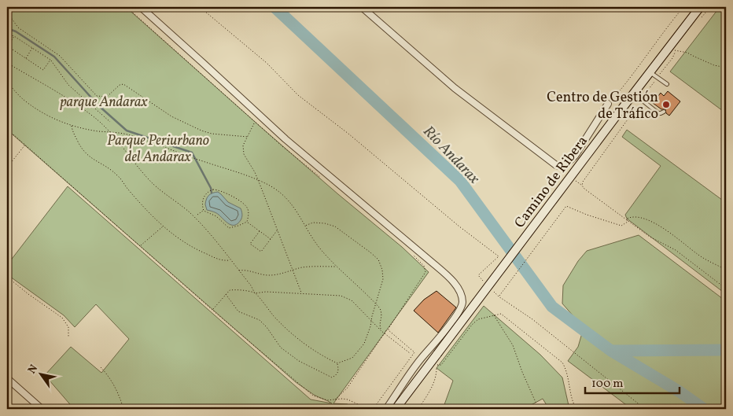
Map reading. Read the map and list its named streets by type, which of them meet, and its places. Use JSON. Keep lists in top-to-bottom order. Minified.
{"streets":{"main road":["Camino de Ribera"]},"water":["Río Andarax"],"parks":["parque Andarax","Parque Periurbano del Andarax"],"places":["Centro de Gestión de Tráfico"],"scale_bar":"100 m","north":"top left"}
